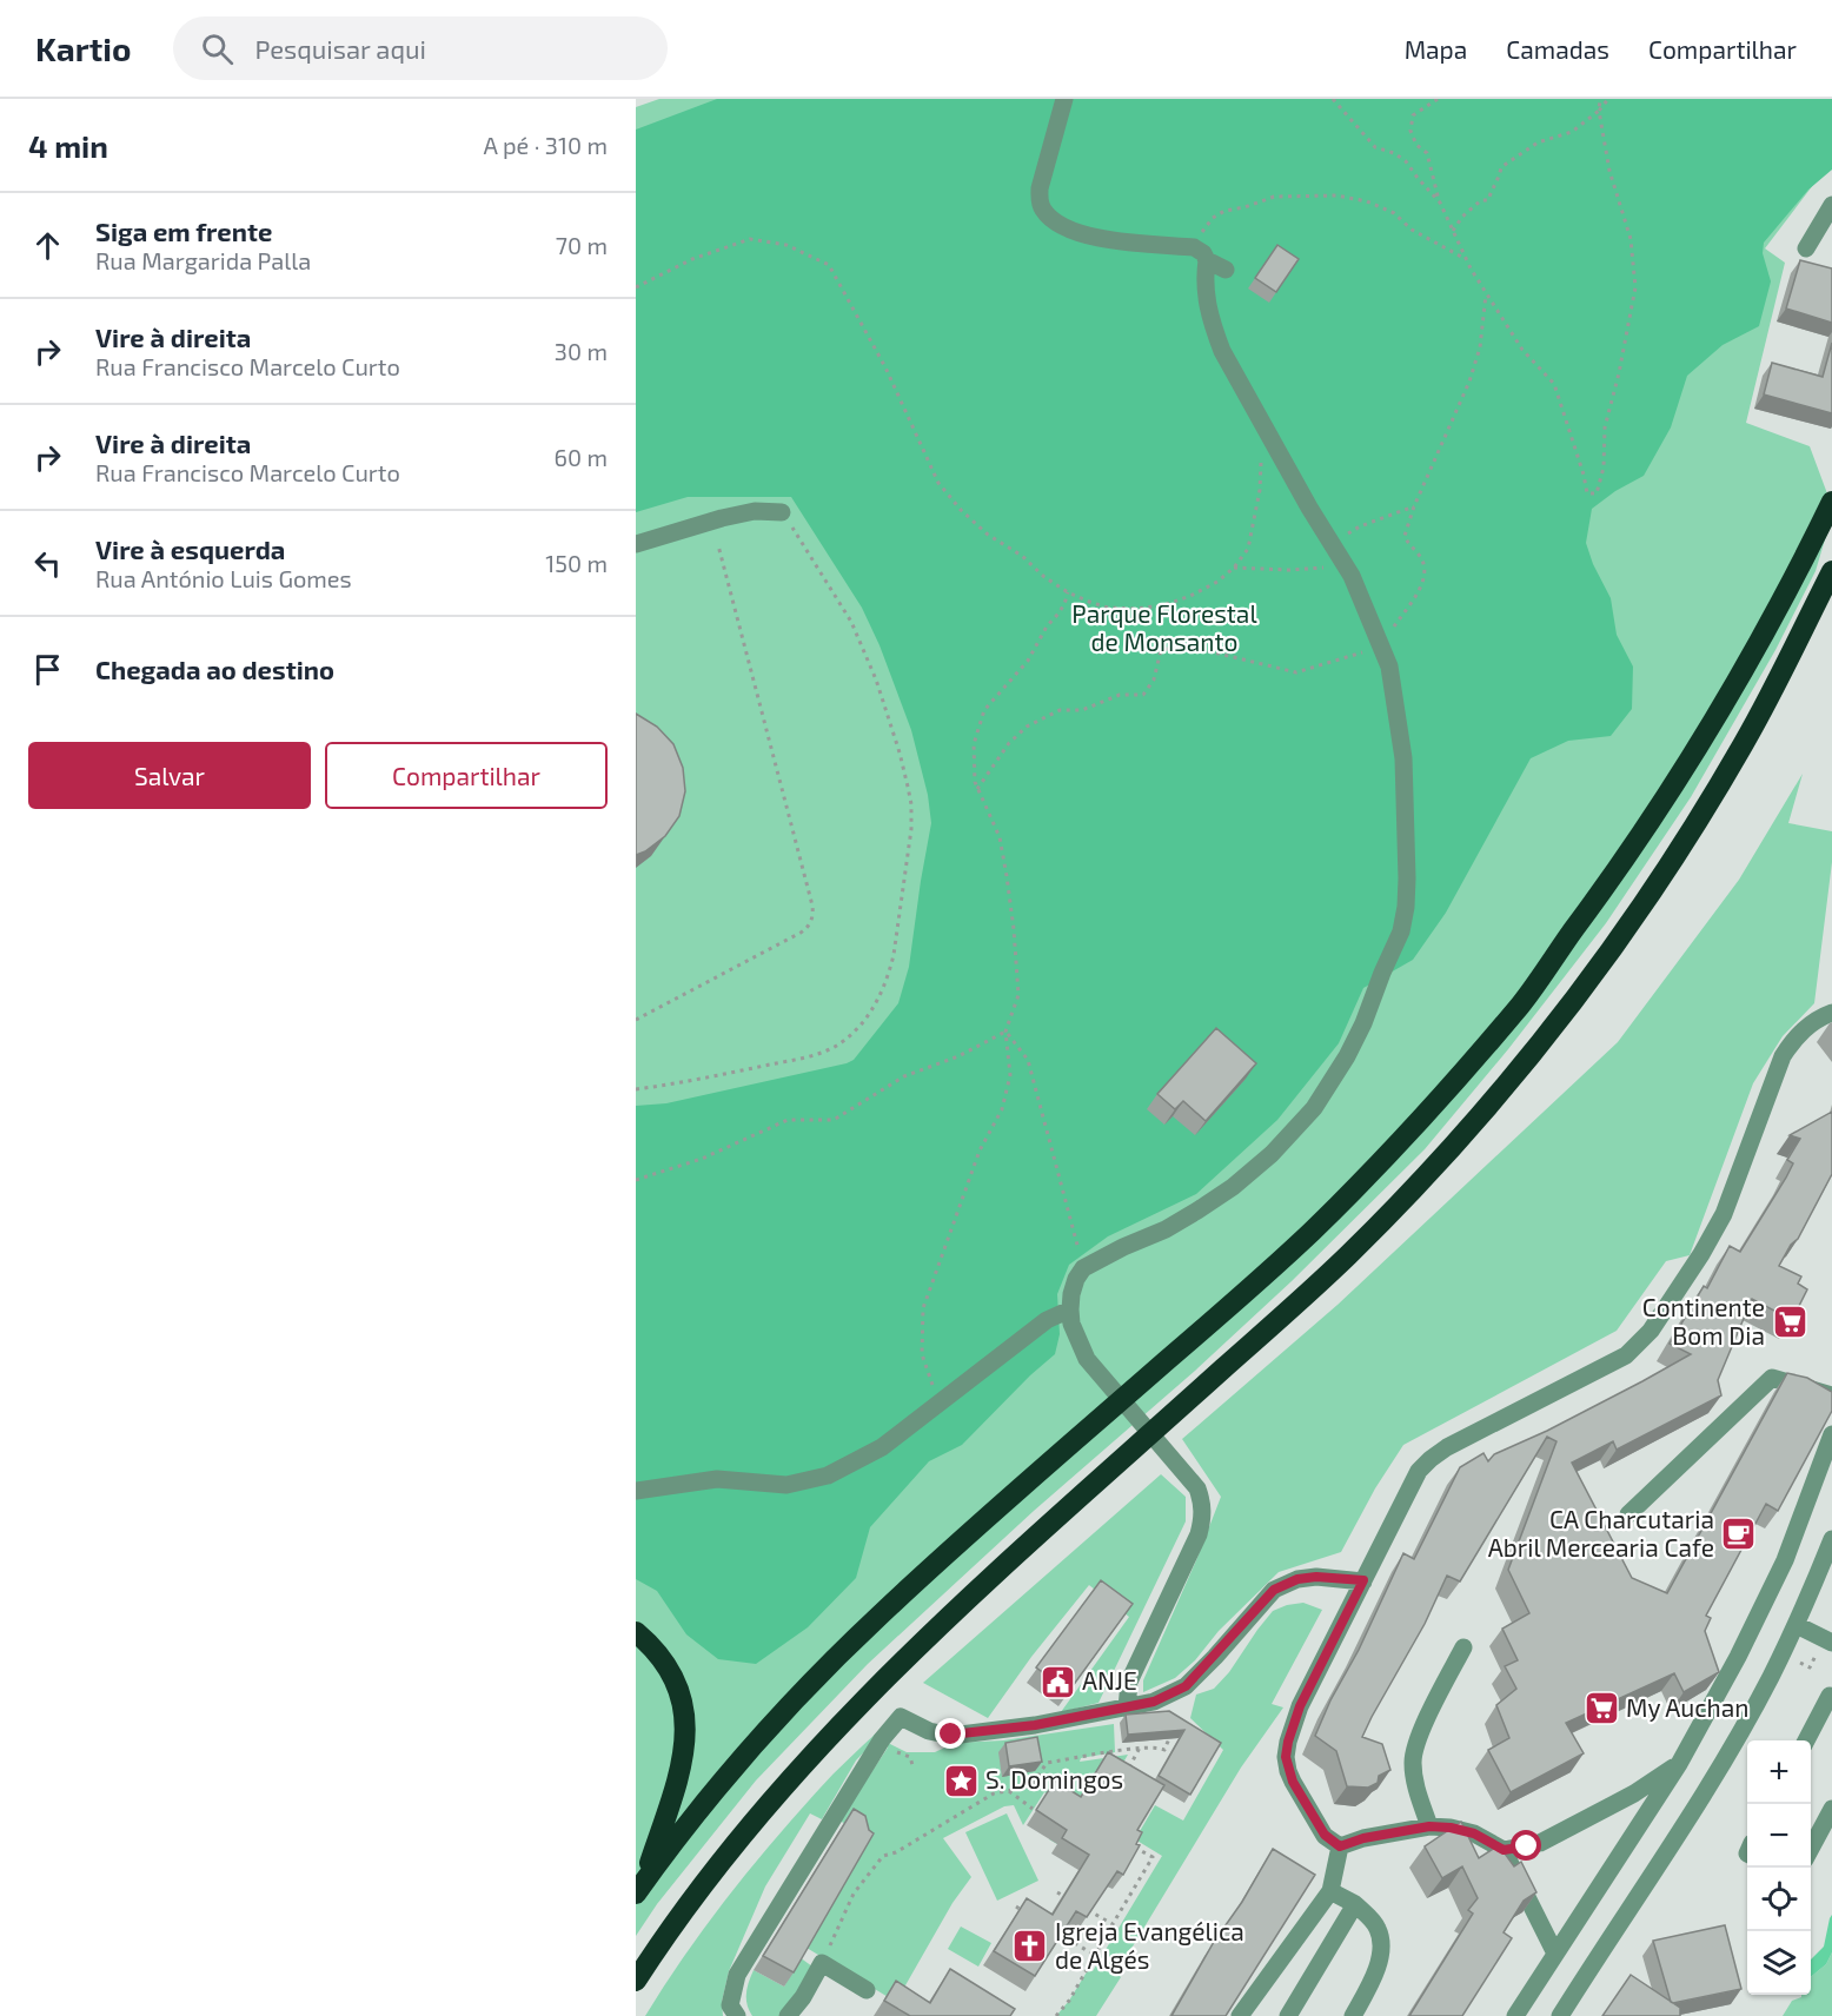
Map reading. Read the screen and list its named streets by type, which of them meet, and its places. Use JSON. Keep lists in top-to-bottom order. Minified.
{"parks":["Parque Florestal de Monsanto"],"places":{"supermarket":["Continente Bom Dia","My Auchan"],"cafe":["CA Charcutaria Abril Mercearia Cafe"],"public building":["ANJE"],"place":["S. Domingos"],"church":["Igreja Evangélica de Algés"]},"page":{"header":"Kartio","search":"Pesquisar aqui","nav":["Mapa","Camadas","Compartilhar"],"heading":["4 min","A pé · 310 m"],"list":[["Siga em frente","Rua Margarida Palla","70 m"],["Vire à direita","Rua Francisco Marcelo Curto","30 m"],["Vire à direita","Rua Francisco Marcelo Curto","60 m"],["Vire à esquerda","Rua António Luis Gomes","150 m"],"Chegada ao destino"],"buttons":["Salvar","Compartilhar"],"map_buttons":["+","−"]}}
